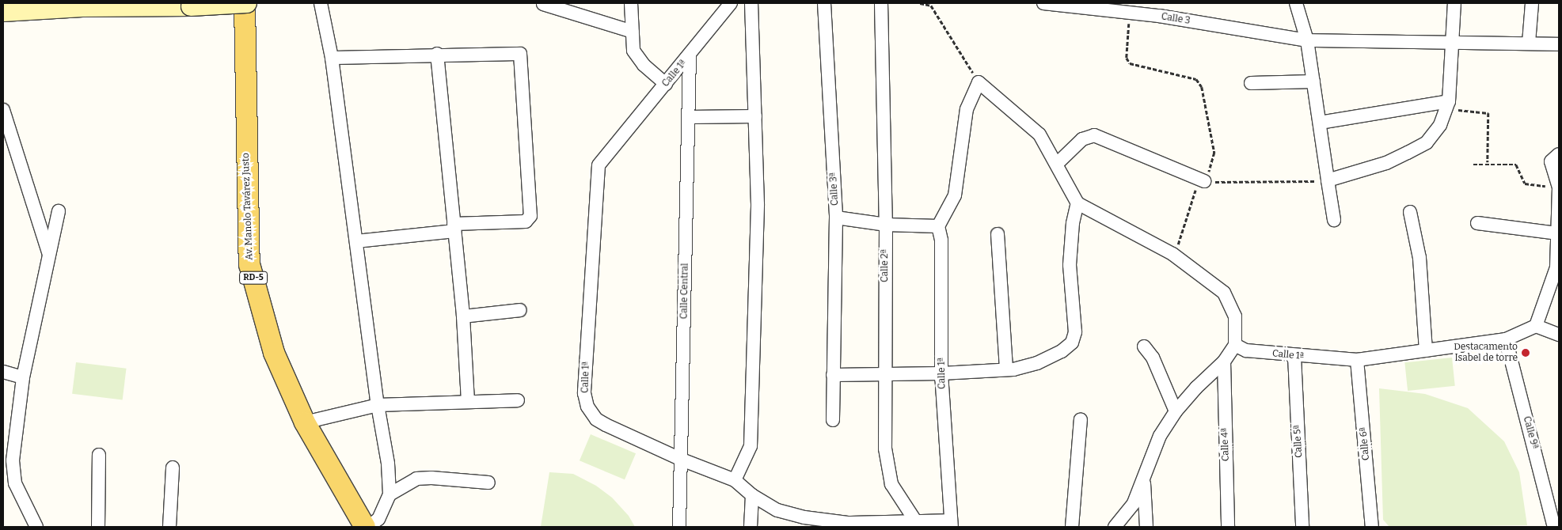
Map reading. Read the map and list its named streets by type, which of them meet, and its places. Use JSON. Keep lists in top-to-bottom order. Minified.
{"streets":{"main road":["Av. Manolo Tavárez Justo","RD-5"],"street":["Calle 3","Calle 1ª","Calle 3ª","Calle 2ª","Calle Central","Calle 9ª","Calle 5ª","Calle 6ª","Calle 4ª"]},"crossings":[["Calle 1ª","Calle 2ª"],["Calle 1ª","Calle Central"],["Calle 1ª","Calle 9ª"],["Calle 1ª","Calle 5ª"],["Calle 1ª","Calle 6ª"]],"places":["Destacamento Isabel de torre"]}
